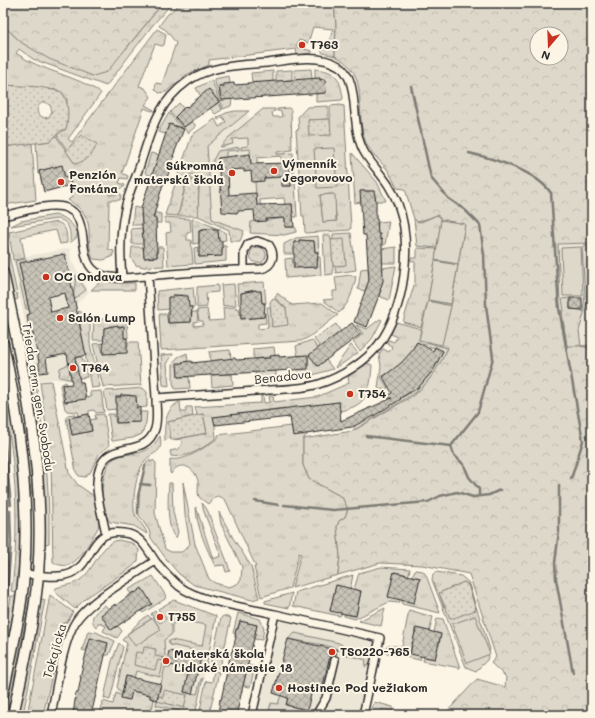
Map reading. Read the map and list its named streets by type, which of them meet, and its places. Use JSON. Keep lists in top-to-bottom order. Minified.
{"streets":{"street":["Benadova","Trieda arm. gen. Svobodu","Tokajícka"]},"places":["T763","Výmenník Jegorovovo","Súkromná materská škola","Penzión Fontána","OC Ondava","Salón Lump","T764","T754","T755","TS0220-765","Materská škola Lidické námestie 18","Hostinec Pod vežiakom"],"north":"bottom"}
